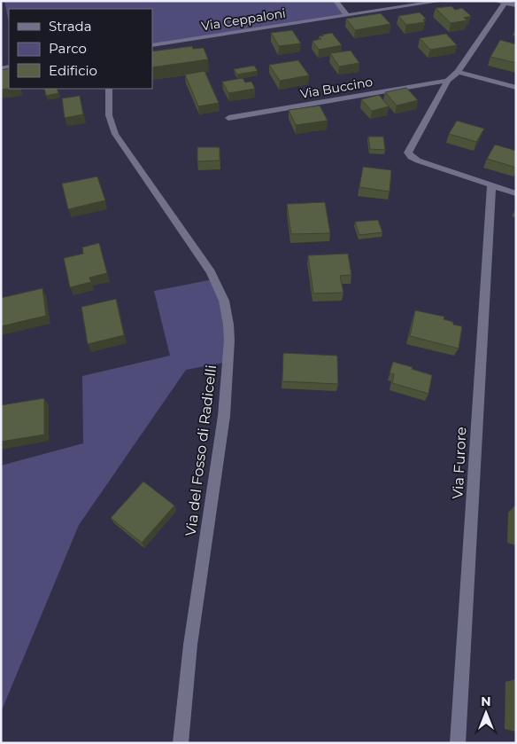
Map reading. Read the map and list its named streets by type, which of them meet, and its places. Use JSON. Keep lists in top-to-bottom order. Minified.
{"streets":{"street":["Via Ceppaloni","Via Buccino","Via del Fosso di Radicelli","Via Furore"]},"legend":["Strada","Parco","Edificio"],"north":"top"}
